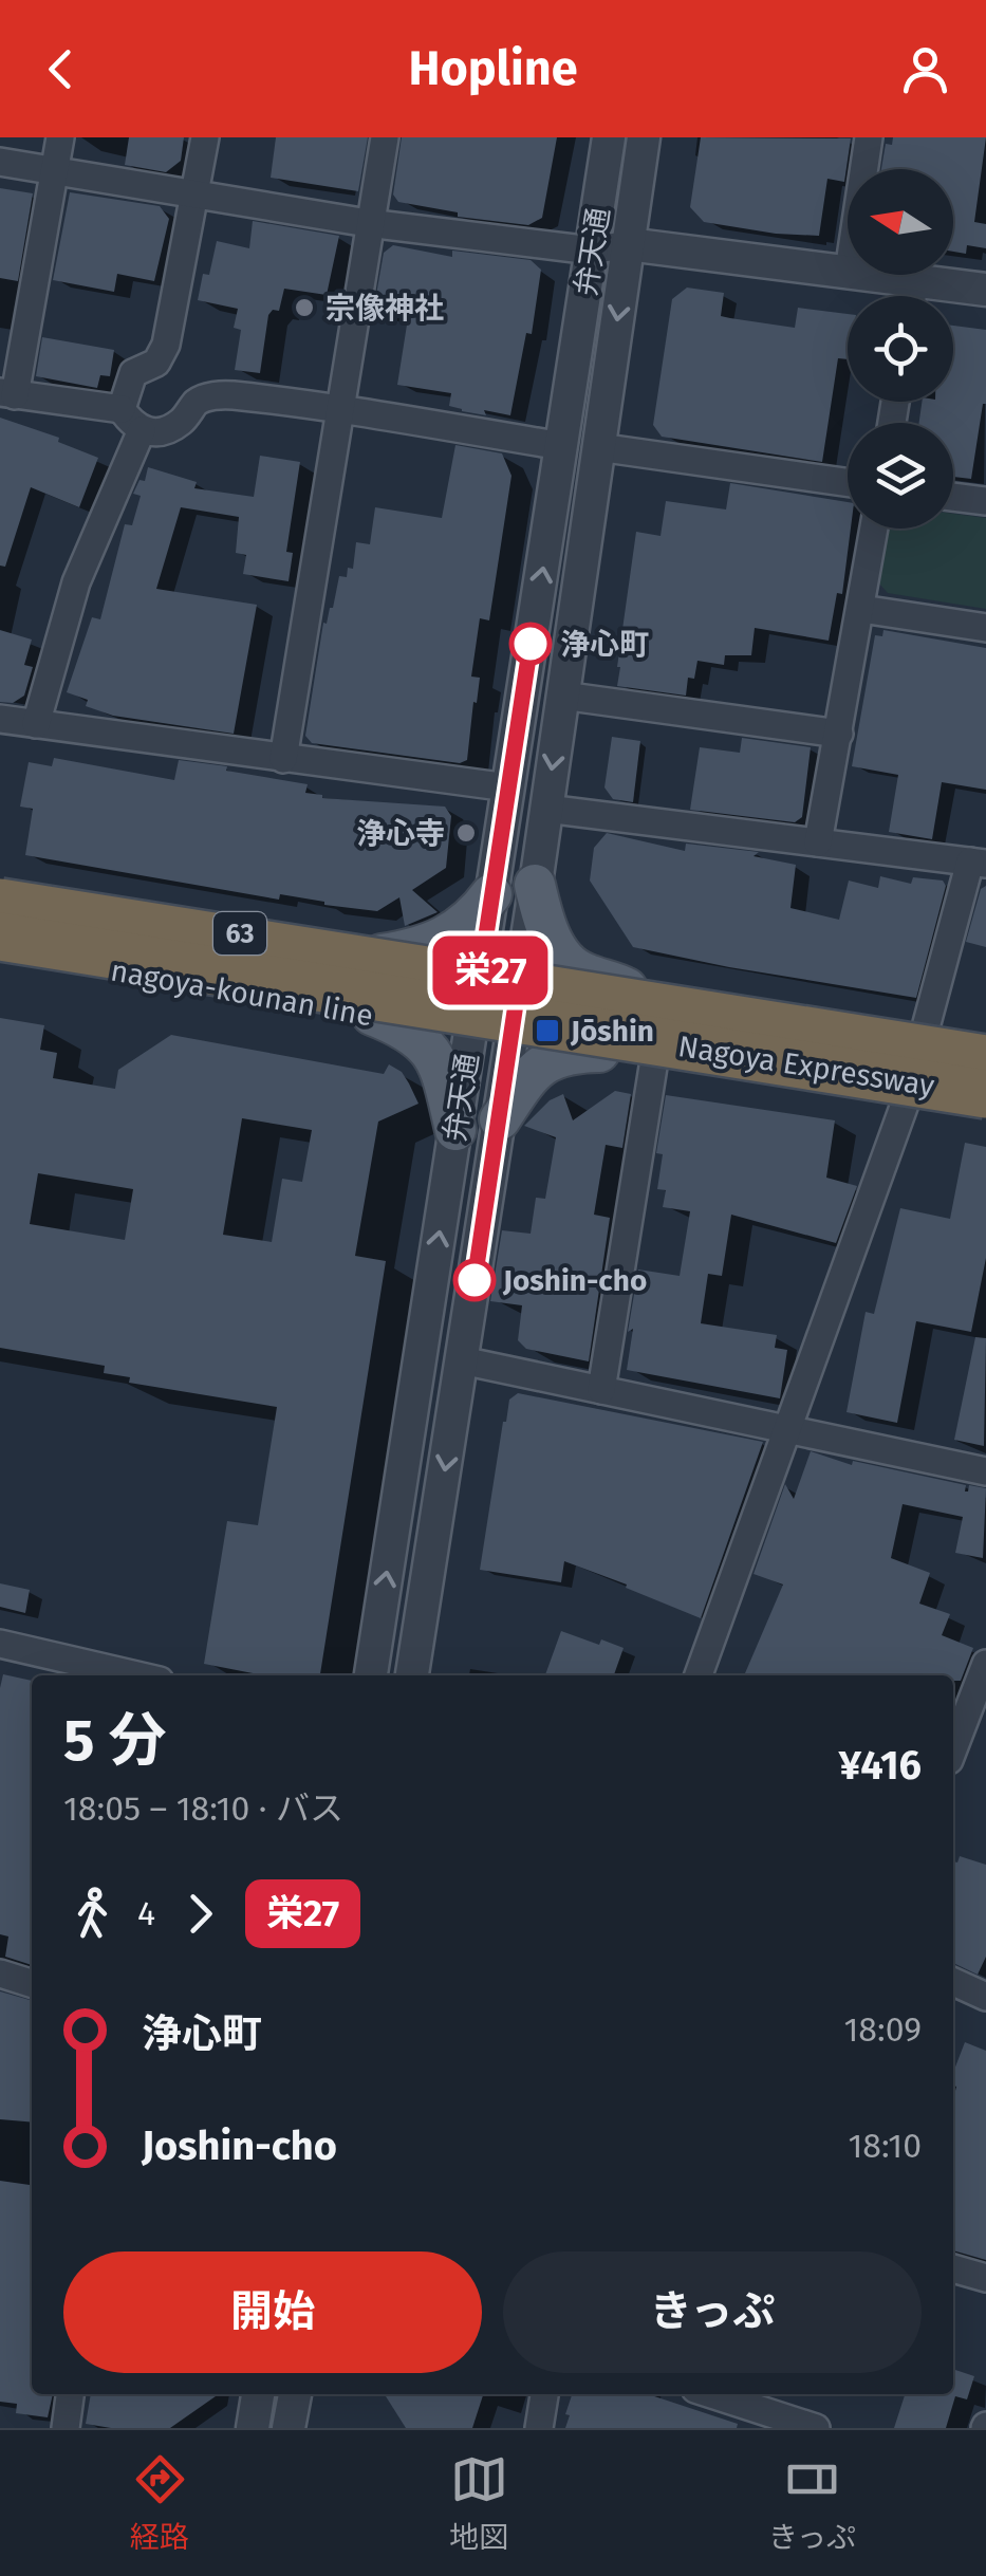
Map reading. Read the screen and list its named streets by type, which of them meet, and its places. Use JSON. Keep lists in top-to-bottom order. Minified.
{"streets":{"highway":["Nagoya Expressway"],"main road":["63","nagoya-kounan line"],"street":["弁天通"]},"crossings":[["弁天通","nagoya-kounan line"],["nagoya-kounan line","Nagoya Expressway"]],"places":{"other":["宗像神社","浄心町","浄心寺","Joshin-cho"],"transit":["Jōshin"]},"lines":["bus line 栄27"],"north":"left","page":{"header":"Hopline","on_map":"栄27","heading":["5 分","18:05 – 18:10 · バス","¥416"],"legs":["4","栄27"],"list":[{"name":"浄心町","value":"18:09"},{"name":"Joshin-cho","value":"18:10"}],"buttons":["開始","きっぷ"],"tabs":["経路","地図","きっぷ"]}}
